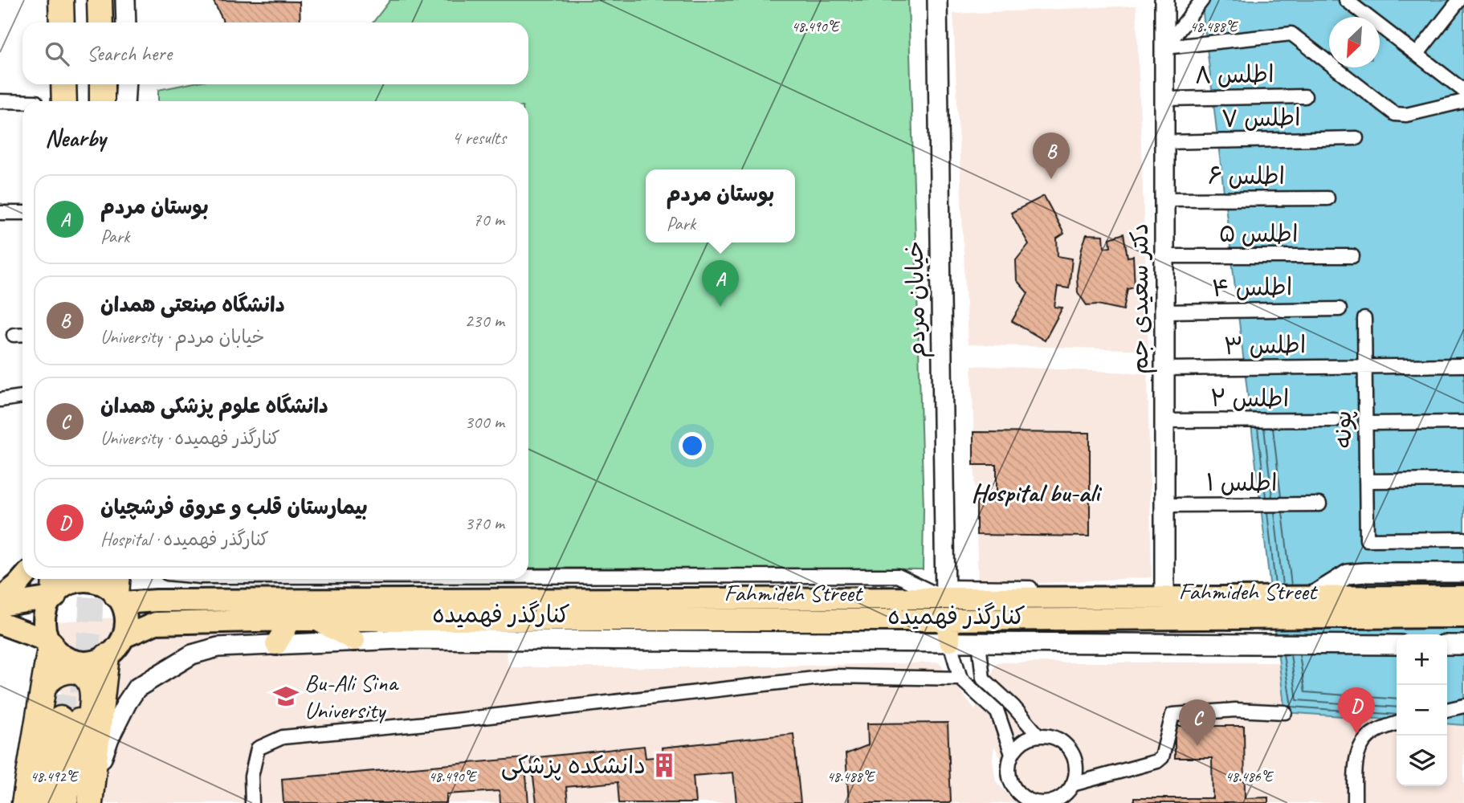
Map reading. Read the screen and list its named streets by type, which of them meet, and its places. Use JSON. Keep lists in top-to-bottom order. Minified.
{"streets":{"main road":["Fahmideh Street"],"street":["اطلس ۸","اطلس ۷","اطلس ۶","اطلس ۵","اطلس ۴","دکتر سعیدی جم","خیابان مردم","اطلس ۳","اطلس ۲","پونه","اطلس ۱","کنارگذر فهمیده"]},"crossings":[["اطلس ۸","دکتر سعیدی جم"],["اطلس ۷","دکتر سعیدی جم"],["اطلس ۶","دکتر سعیدی جم"],["اطلس ۵","دکتر سعیدی جم"],["اطلس ۴","دکتر سعیدی جم"],["دکتر سعیدی جم","اطلس ۳"],["دکتر سعیدی جم","اطلس ۲"],["دکتر سعیدی جم","اطلس ۱"],["دکتر سعیدی جم","Fahmideh Street"],["خیابان مردم","Fahmideh Street"],["خیابان مردم","کنارگذر فهمیده"],["اطلس ۳","پونه"],["Fahmideh Street","کنارگذر فهمیده"]],"districts":["Hospital bu-ali"],"places":{"school or university":["Bu-Ali Sina University"],"building":["دانشکده پزشکی"]},"north":"bottom left","page":{"search":"Search here","heading":["Nearby","4 results"],"pins":["B","A","D","C"],"popup":["بوستان مردم","Park"],"list":[{"mark":"A","name":"بوستان مردم","note":"Park","value":"70 m"},{"mark":"B","name":"دانشگاه صنعتی همدان","note":"University · خیابان مردم","value":"230 m"},{"mark":"C","name":"دانشگاه علوم پزشکی همدان","note":"University · کنارگذر فهمیده","value":"300 m"},{"mark":"D","name":"بیمارستان قلب و عروق فرشچیان","note":"Hospital · کنارگذر فهمیده","value":"370 m"}],"map_buttons":["+","−"]},"coordinates":["48.490°E","48.488°E","48.492°E","48.486°E"]}
